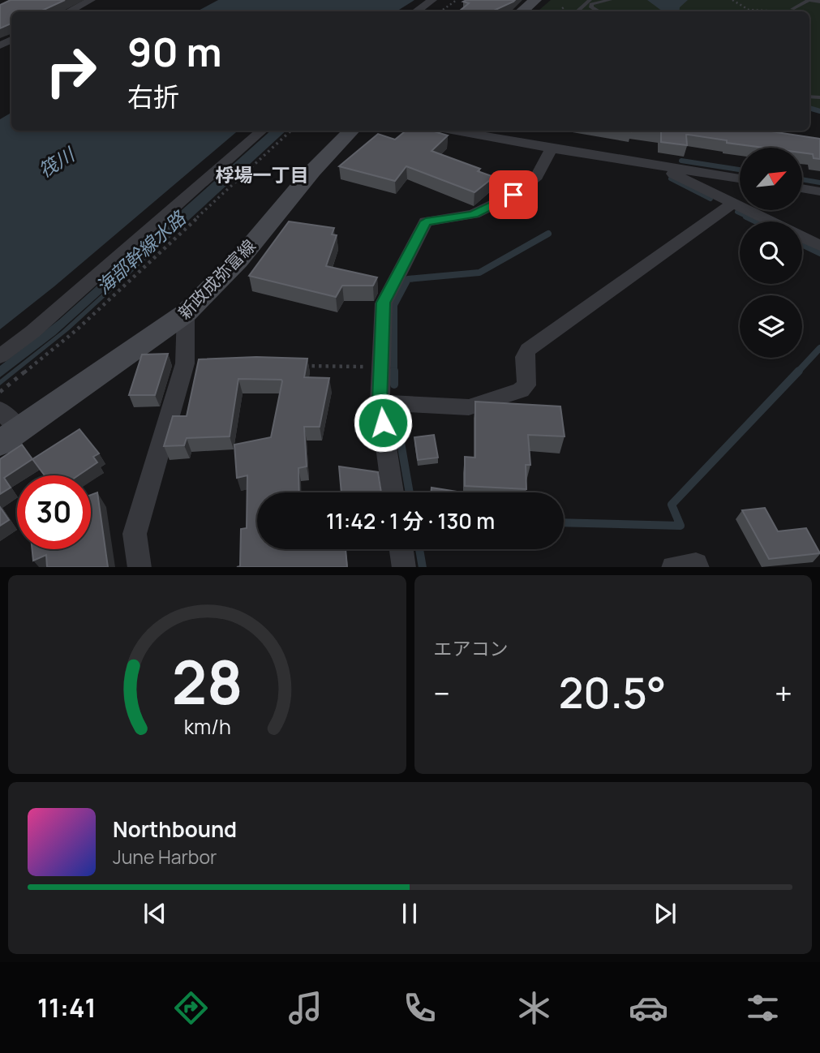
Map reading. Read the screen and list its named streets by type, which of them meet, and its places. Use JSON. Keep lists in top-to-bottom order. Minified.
{"streets":{"main road":["新政成弥富線"]},"districts":["桴場一丁目"],"water":["筏川","海部幹線水路"],"north":"top right","page":{"turn":["90 m","右折"],"limit":"30","trip":"11:42 · 1 分 · 130 m","tile":"エアコン","heat":["−","20.5°","+"],"song":["Northbound","June Harbor"],"tabs":"11:41","gauge":["28","km/h"]}}
